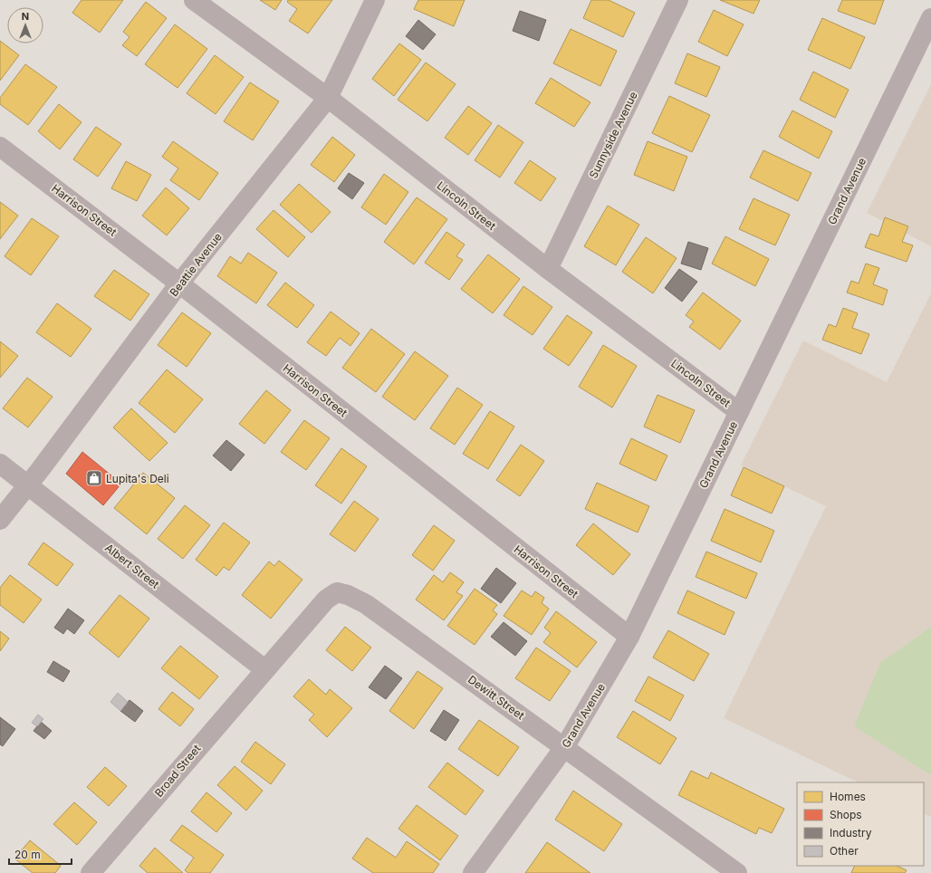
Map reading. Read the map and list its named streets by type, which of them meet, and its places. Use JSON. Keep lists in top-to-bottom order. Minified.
{"streets":{"street":["Sunnyside Avenue","Grand Avenue","Lincoln Street","Harrison Street","Beattie Avenue","Albert Street","Dewitt Street","Broad Street"]},"crossings":[["Sunnyside Avenue","Lincoln Street"],["Grand Avenue","Lincoln Street"],["Grand Avenue","Harrison Street"],["Grand Avenue","Dewitt Street"],["Lincoln Street","Beattie Avenue"],["Harrison Street","Beattie Avenue"],["Beattie Avenue","Albert Street"],["Albert Street","Dewitt Street"],["Albert Street","Broad Street"],["Dewitt Street","Broad Street"]],"places":{"shop":["Lupita's Deli"]},"legend":["Homes","Shops","Industry","Other"],"scale_bar":"20 m","north":"top"}
